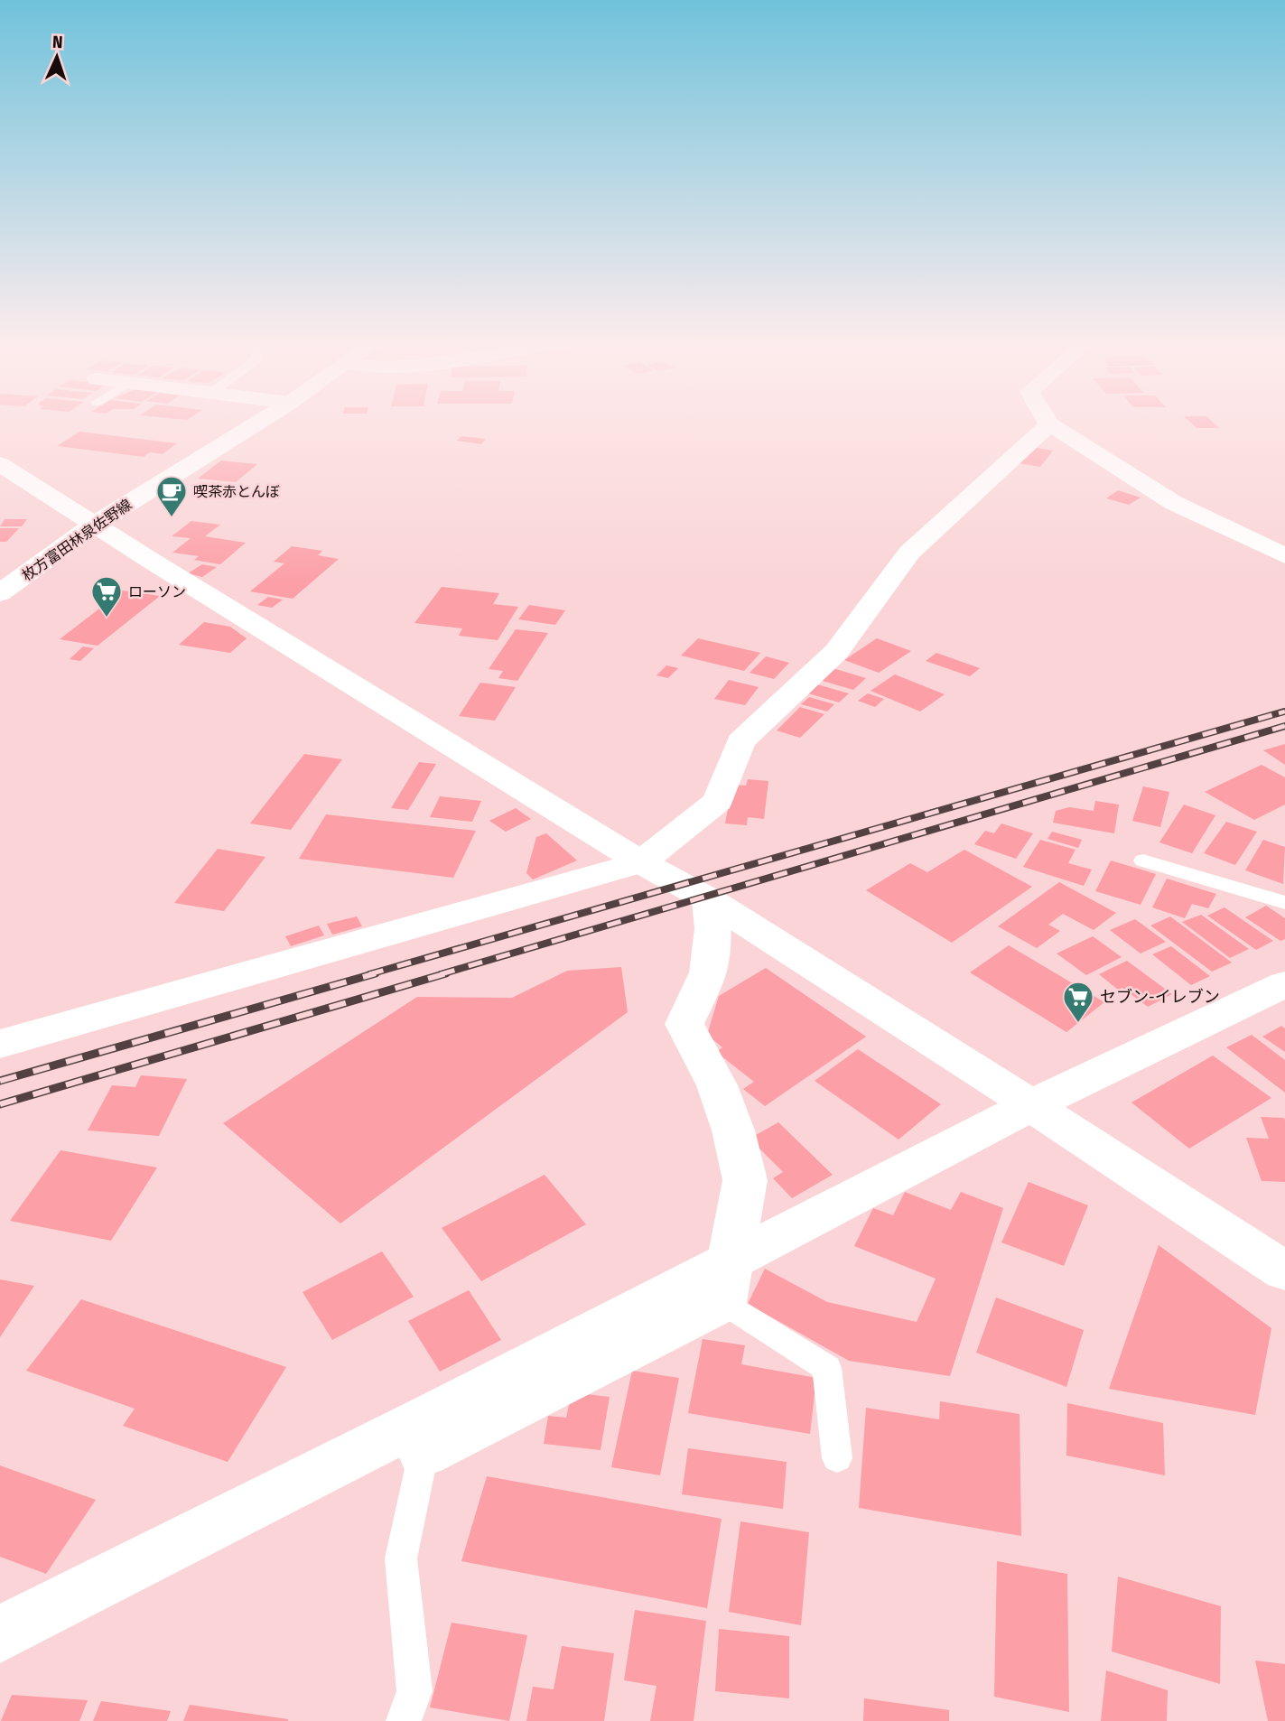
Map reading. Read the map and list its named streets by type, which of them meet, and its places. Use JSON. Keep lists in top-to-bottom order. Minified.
{"streets":{"street":["枚方富田林泉佐野線"]},"places":{"cafe":["喫茶赤とんぼ"],"supermarket":["ローソン","セブン-イレブン"]},"north":"top"}
